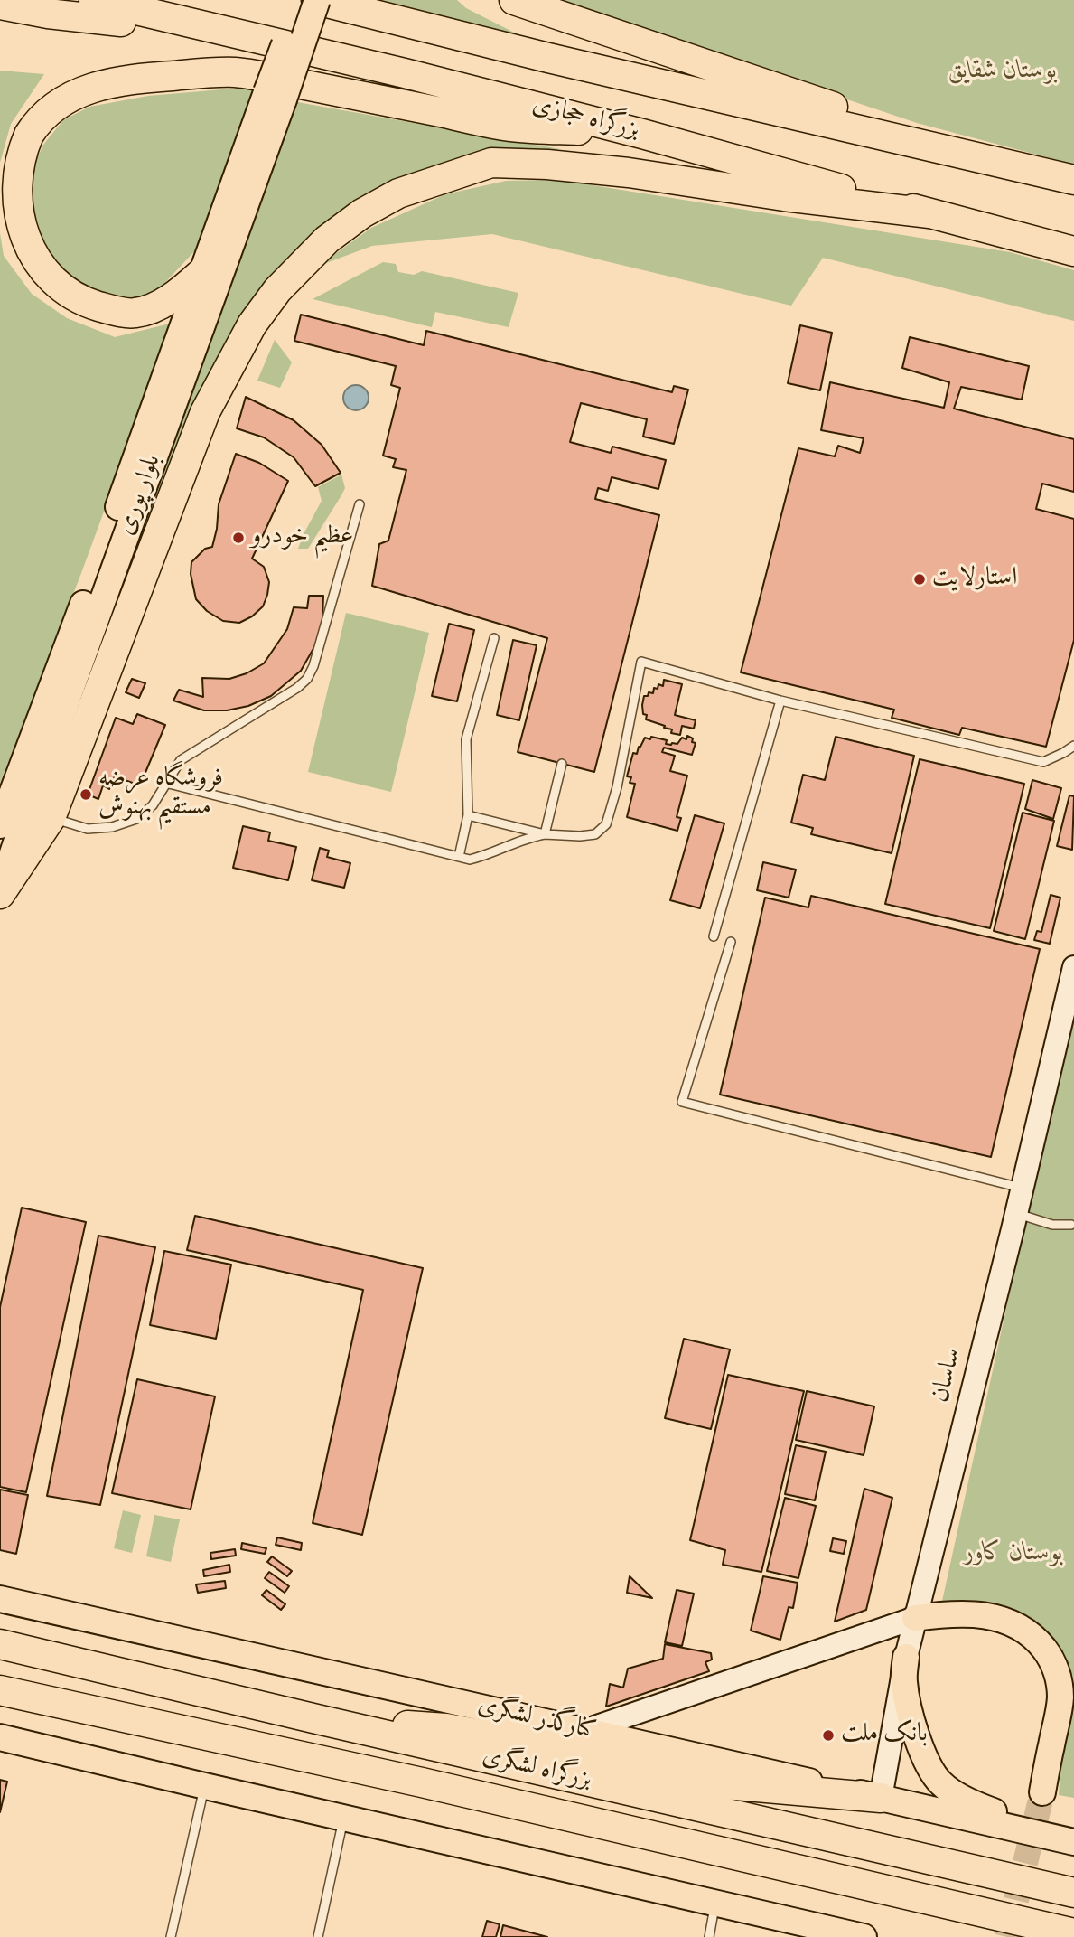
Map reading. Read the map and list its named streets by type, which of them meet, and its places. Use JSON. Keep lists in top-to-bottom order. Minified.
{"streets":{"highway":["بزرگراه حجازی","بزرگراه لشگری"],"main road":["بلوار پوری","کنارگذر لشگری"],"street":["ساسان"]},"crossings":[["ساسان","کنارگذر لشگری"]],"parks":["بوستان شقایق","بوستان کاور"],"places":["عظیم خودرو","استارلایت","فروشگاه عرضه مستقیم بهنوش","بانک ملت"]}
